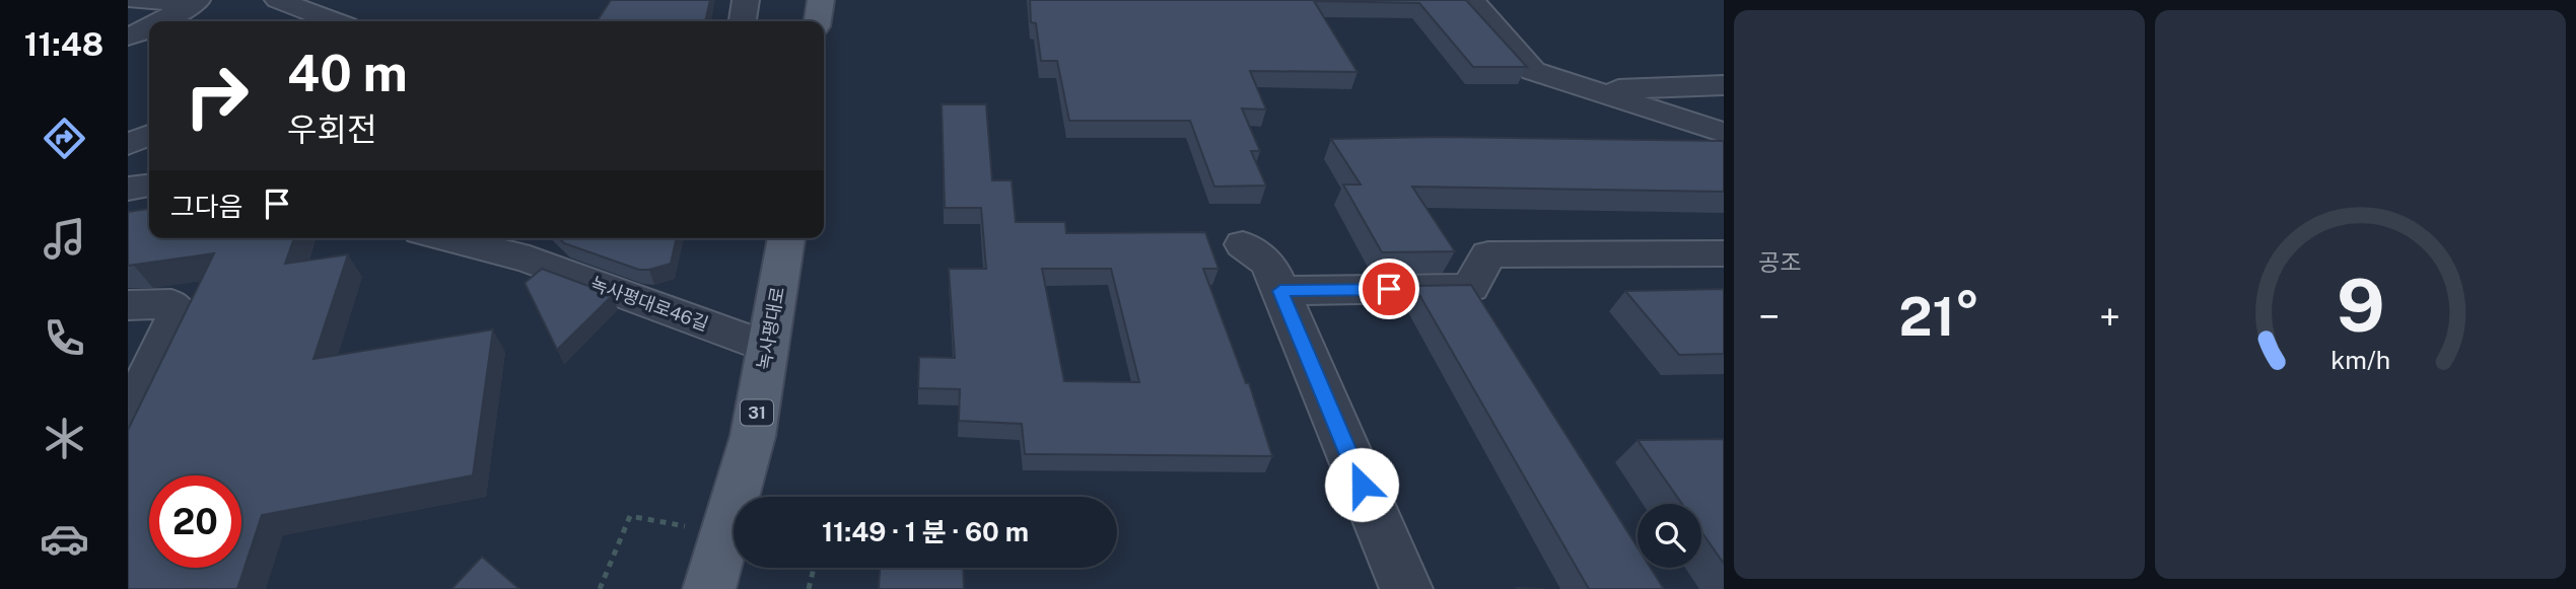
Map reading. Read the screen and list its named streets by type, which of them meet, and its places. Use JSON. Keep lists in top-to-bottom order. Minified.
{"streets":{"main road":["녹사평대로","31"],"street":["녹사평대로46길"]},"crossings":[["녹사평대로46길","녹사평대로"]],"page":{"tabs":"11:48","tile":"공조","turn":["40 m","우회전"],"then":"그다음","heat":["−","21°","+"],"limit":"20","trip":"11:49 · 1 분 · 60 m","gauge":["9","km/h"]}}
